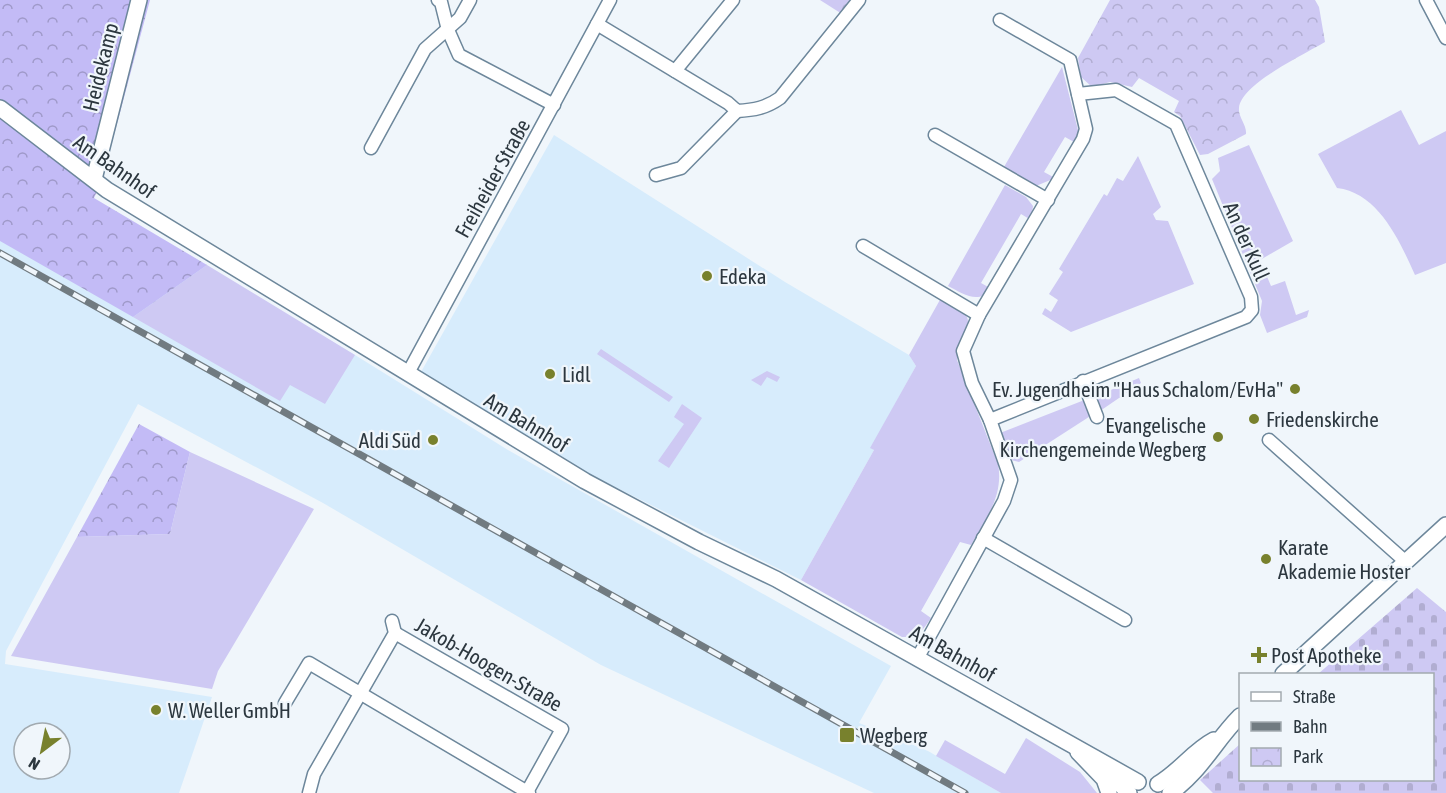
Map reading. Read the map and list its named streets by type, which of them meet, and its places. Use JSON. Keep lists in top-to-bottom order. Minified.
{"streets":{"street":["Heidekamp","Am Bahnhof","Freiheider Straße","An der Kull","Jakob-Hoogen-Straße"]},"crossings":[["Heidekamp","Am Bahnhof"],["Am Bahnhof","Freiheider Straße"]],"places":{"other":["Edeka","Lidl","Ev. Jugendheim \"Haus Schalom/EvHa\"","Friedenskirche","Evangelische Kirchengemeinde Wegberg","Aldi Süd","Karate Akademie Hoster","W. Weller GmbH"],"health":["Post Apotheke"],"transit":["Wegberg"]},"legend":["Straße","Bahn","Park"],"north":"bottom left"}
